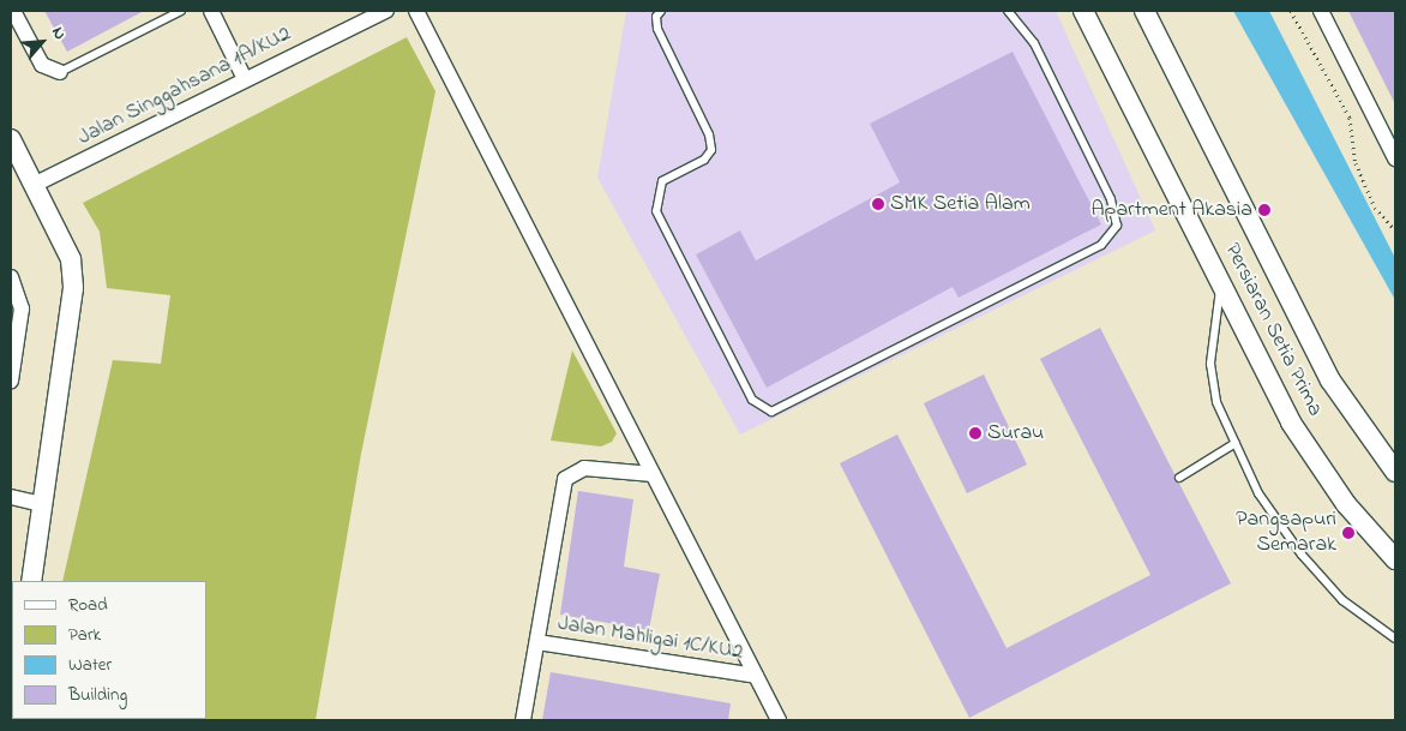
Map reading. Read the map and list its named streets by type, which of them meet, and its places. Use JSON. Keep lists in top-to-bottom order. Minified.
{"streets":{"street":["Jalan Singgahsana 1A/KU2","Persiaran Setia Prima","Jalan Mahligai 1C/KU2"]},"places":["SMK Setia Alam","Apartment Akasia","Surau","Pangsapuri Semarak"],"legend":["Road","Park","Water","Building"],"north":"top right"}
